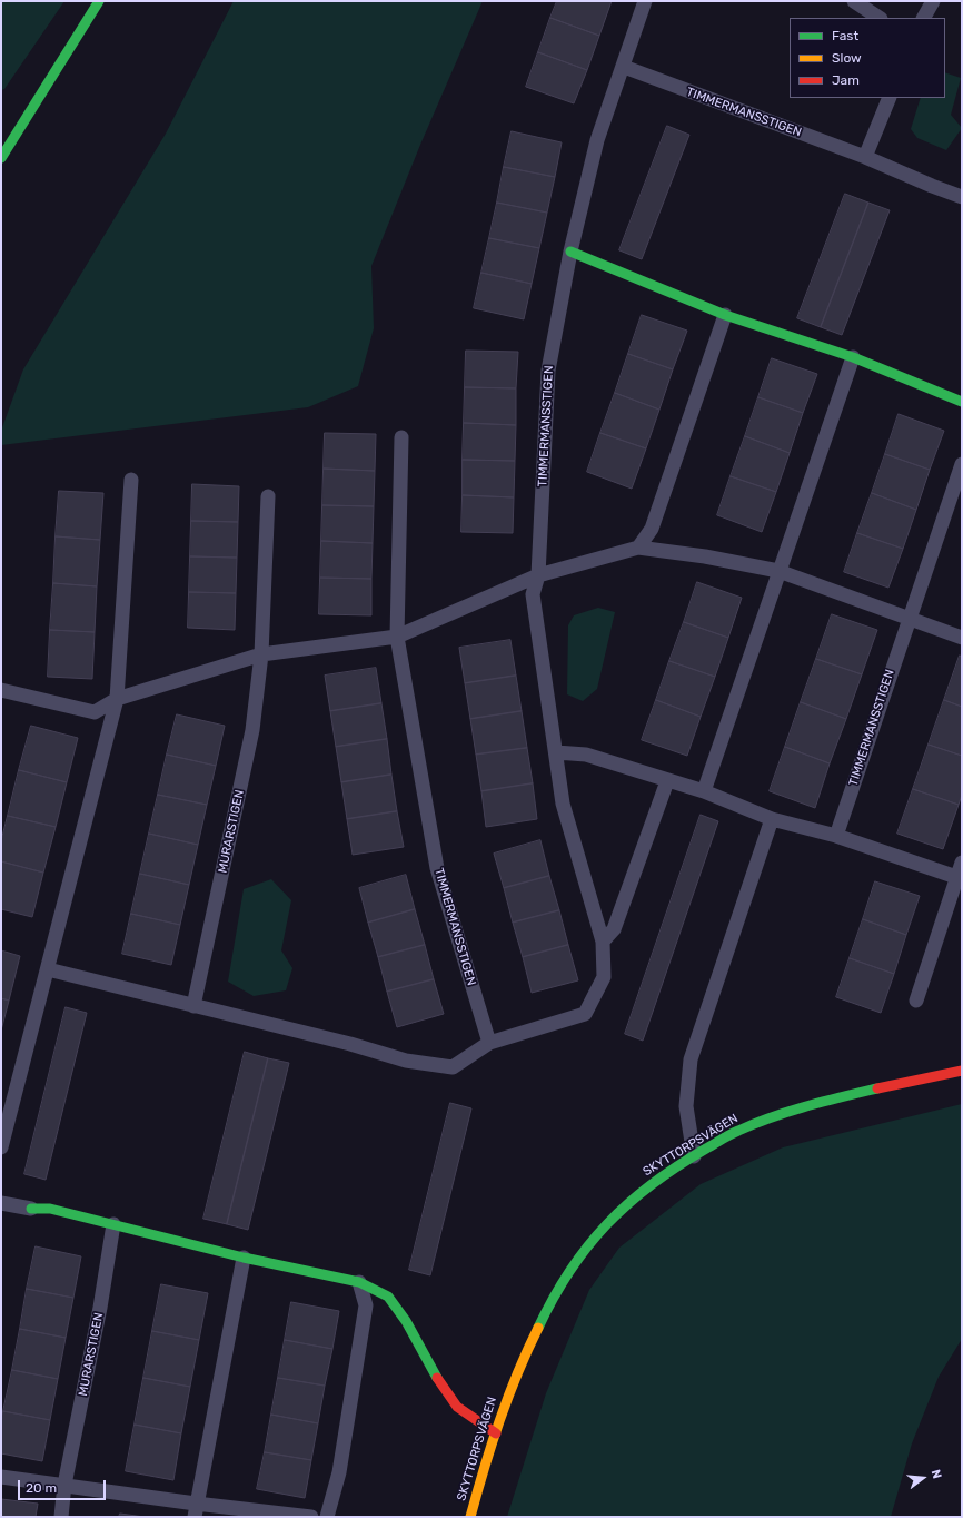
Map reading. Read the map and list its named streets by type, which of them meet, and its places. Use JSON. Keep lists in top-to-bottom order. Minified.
{"streets":{"street":["SKYTTORPSVÄGEN"],"lane":["TIMMERMANSSTIGEN","MURARSTIGEN"]},"legend":["Fast","Slow","Jam"],"scale_bar":"20 m","north":"right"}
